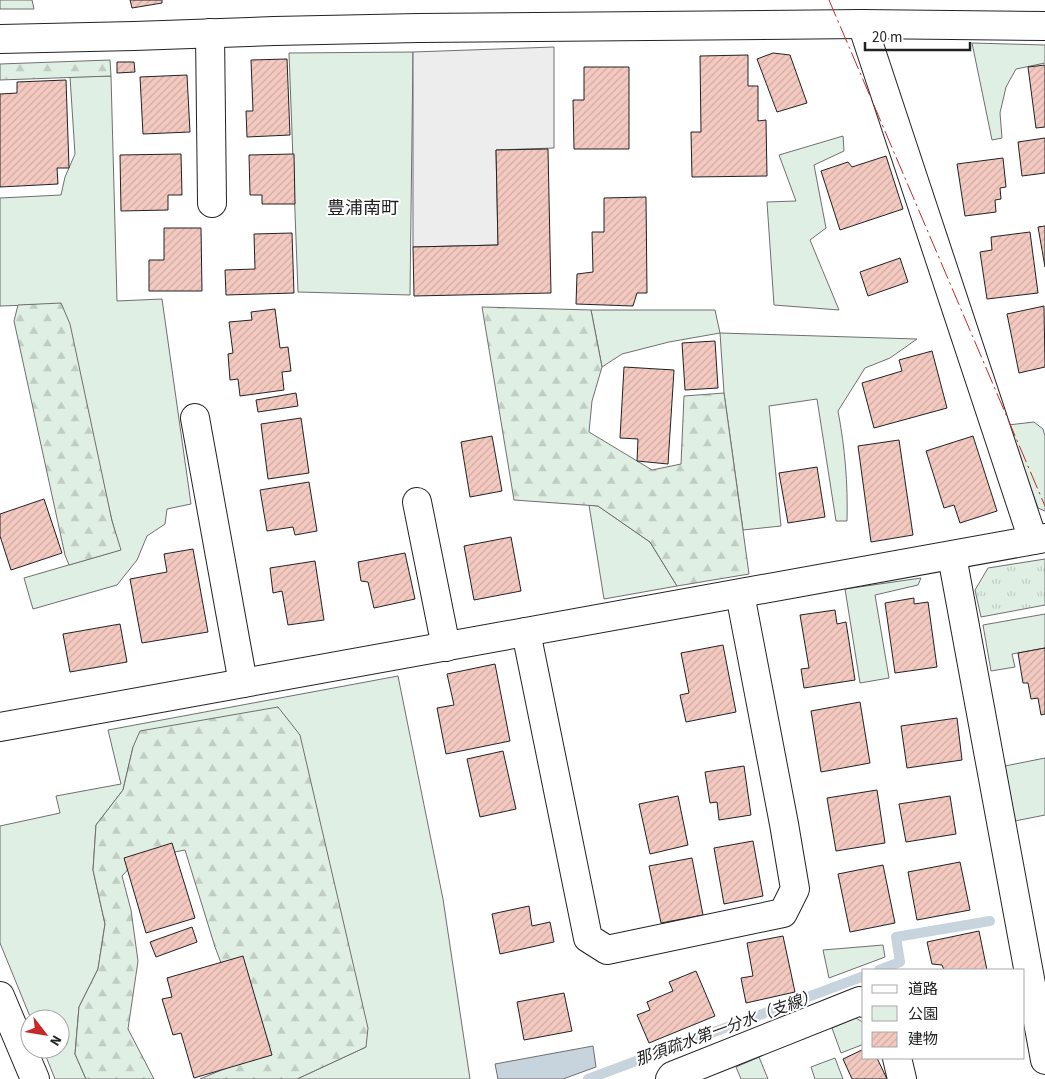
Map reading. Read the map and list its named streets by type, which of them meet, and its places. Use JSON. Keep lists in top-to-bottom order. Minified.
{"districts":["豊浦南町"],"water":["那須疏水第一分水（支線）"],"legend":["道路","公園","建物"],"scale_bar":"20 m","north":"bottom right"}
